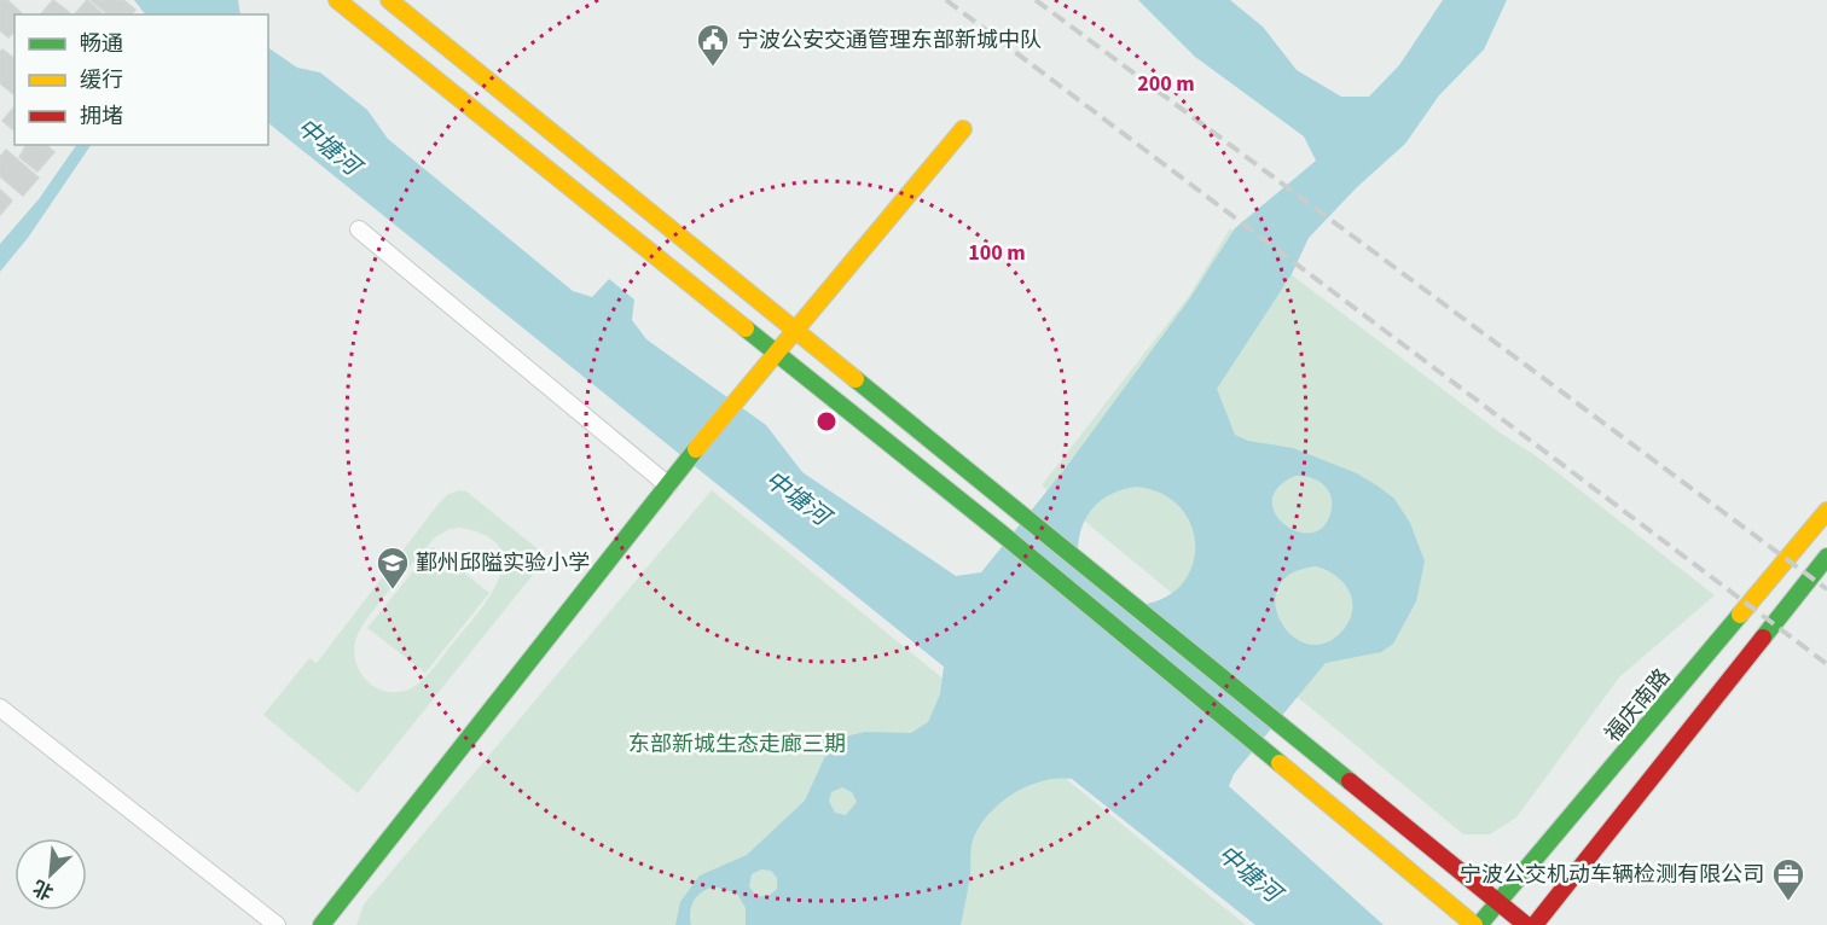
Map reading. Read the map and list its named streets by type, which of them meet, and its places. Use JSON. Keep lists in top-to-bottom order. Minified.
{"streets":{"main road":["福庆南路"]},"water":["中塘河"],"parks":["东部新城生态走廊三期"],"places":{"public building":["宁波公安交通管理东部新城中队"],"school or university":["鄞州邱隘实验小学"],"office":["宁波公交机动车辆检测有限公司"]},"legend":["畅通","缓行","拥堵"],"north":"bottom left","rings":["200 m","100 m"]}
